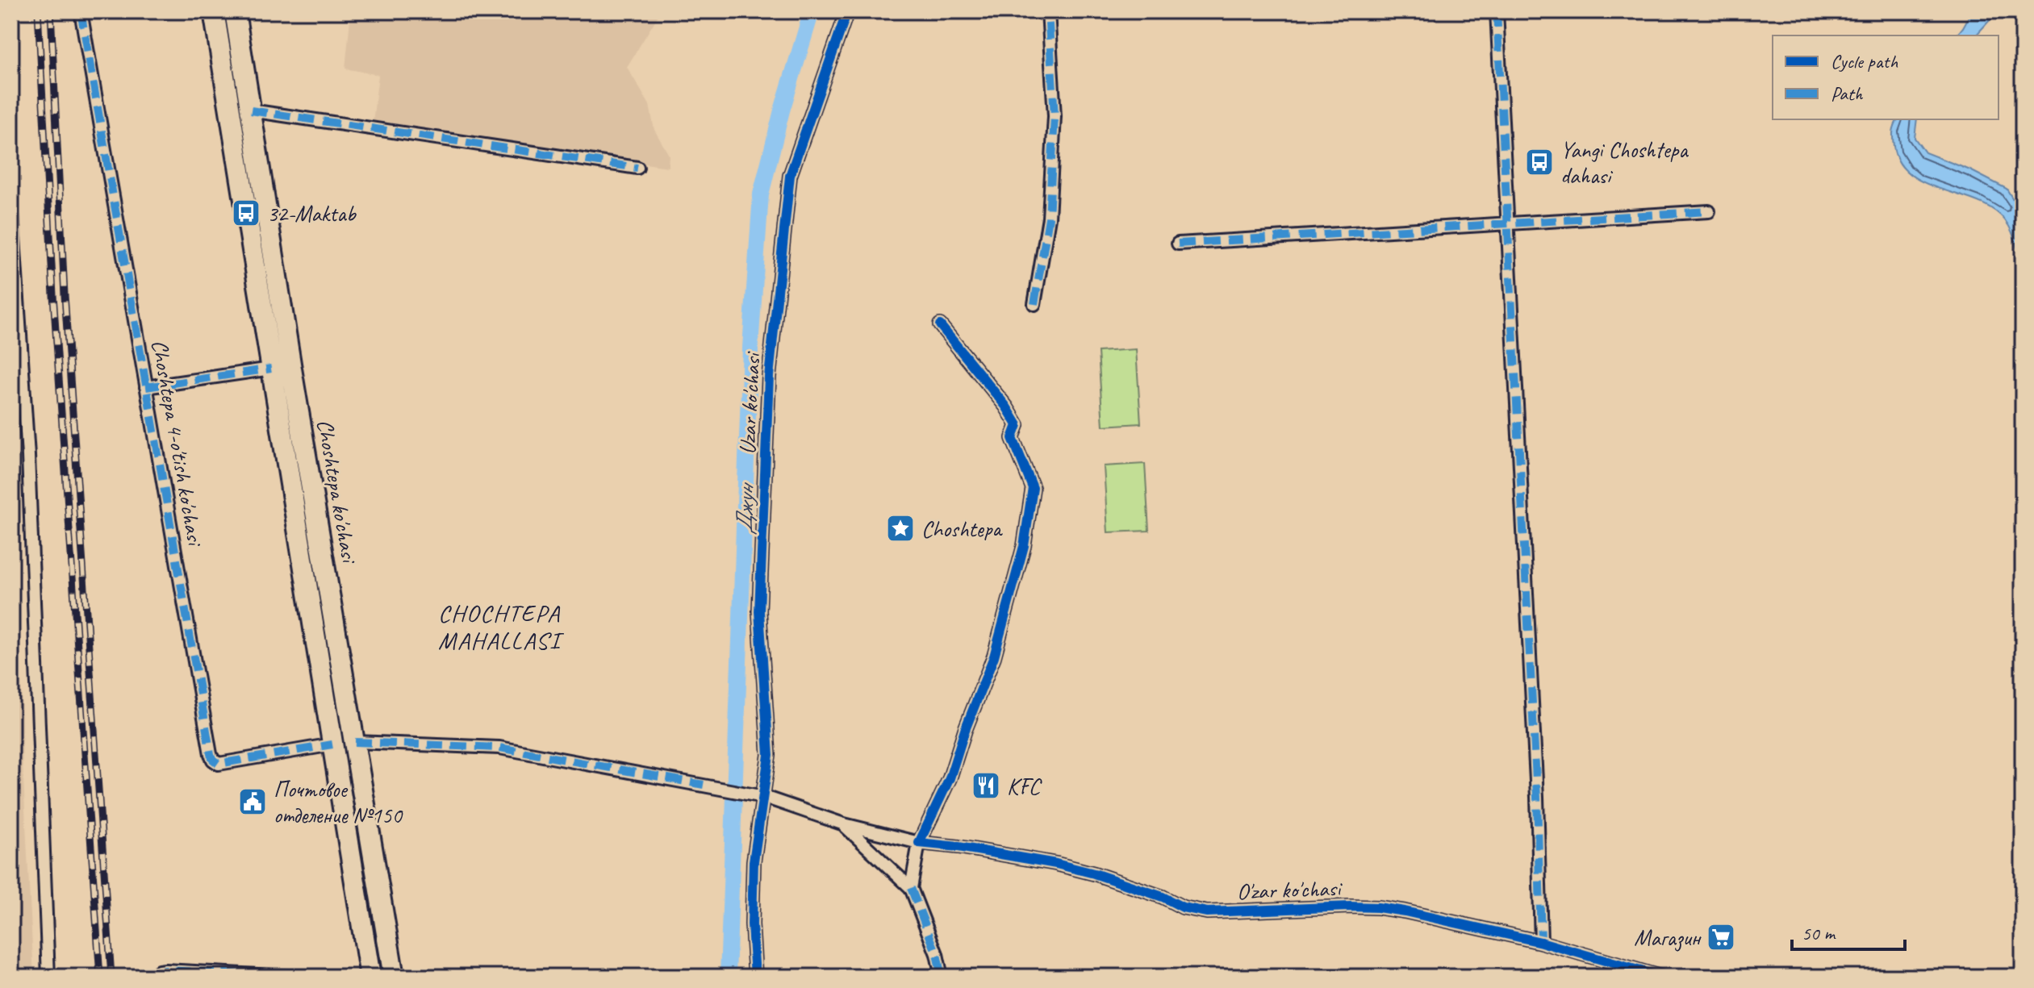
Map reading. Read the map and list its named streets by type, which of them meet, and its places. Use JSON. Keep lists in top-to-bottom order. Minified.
{"streets":{"main road":["Choshtepa ko'chasi"],"street":["Uzar ko'chasi","Choshtepa 4-o'tish ko'chasi","O'zar ko'chasi"]},"crossings":[["Choshtepa 4-o'tish ko'chasi","Choshtepa ko'chasi"]],"districts":["CHOCHTEPA MAHALLASI"],"water":["Джун"],"places":{"bus stop":["Yangi Choshtepa dahasi","32-Maktab"],"place":["Choshtepa"],"restaurant":["KFC"],"public building":["Почтовое отделение №150"],"supermarket":["Магазин"]},"legend":["Cycle path","Path"],"scale_bar":"50 m"}
